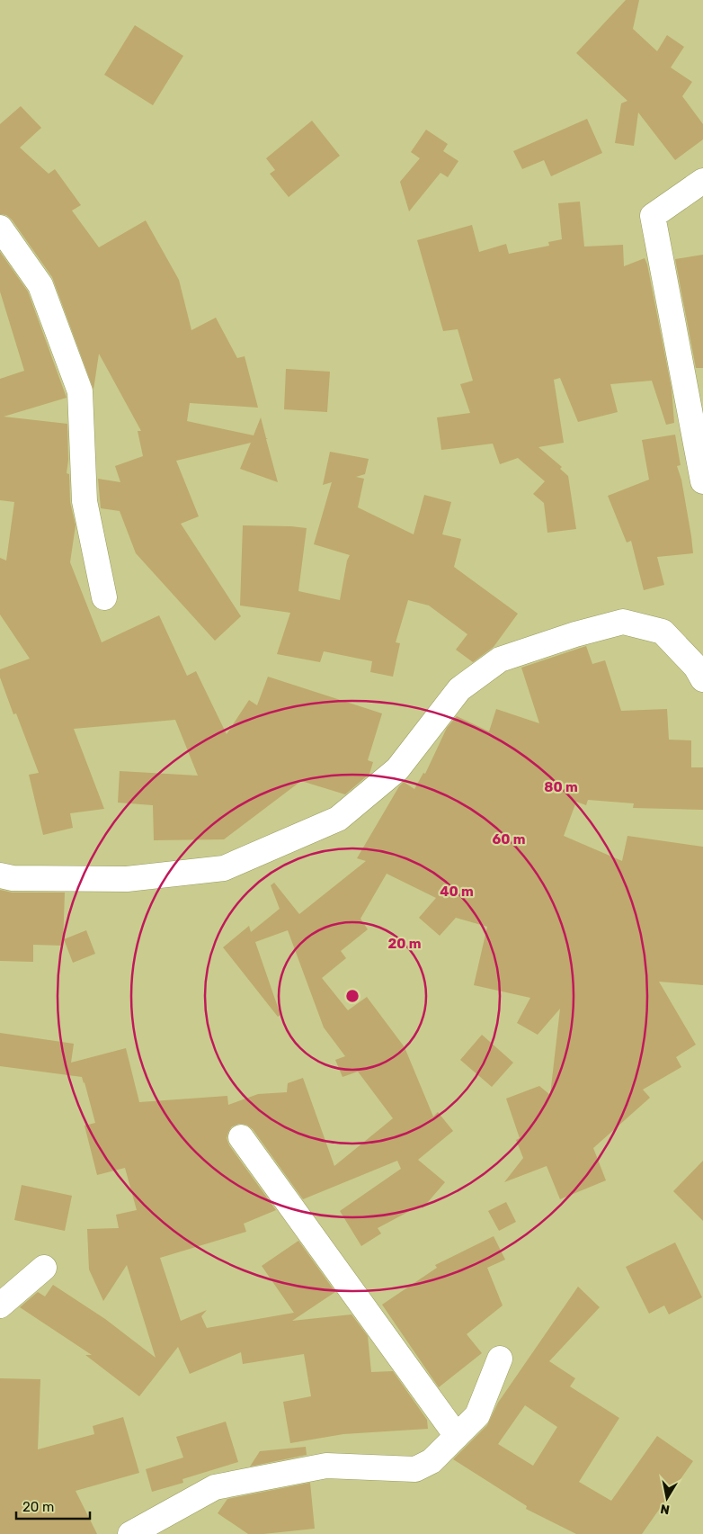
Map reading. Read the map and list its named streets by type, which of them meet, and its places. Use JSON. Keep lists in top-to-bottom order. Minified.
{"scale_bar":"20 m","north":"bottom","rings":["80 m","60 m","40 m","20 m"]}
